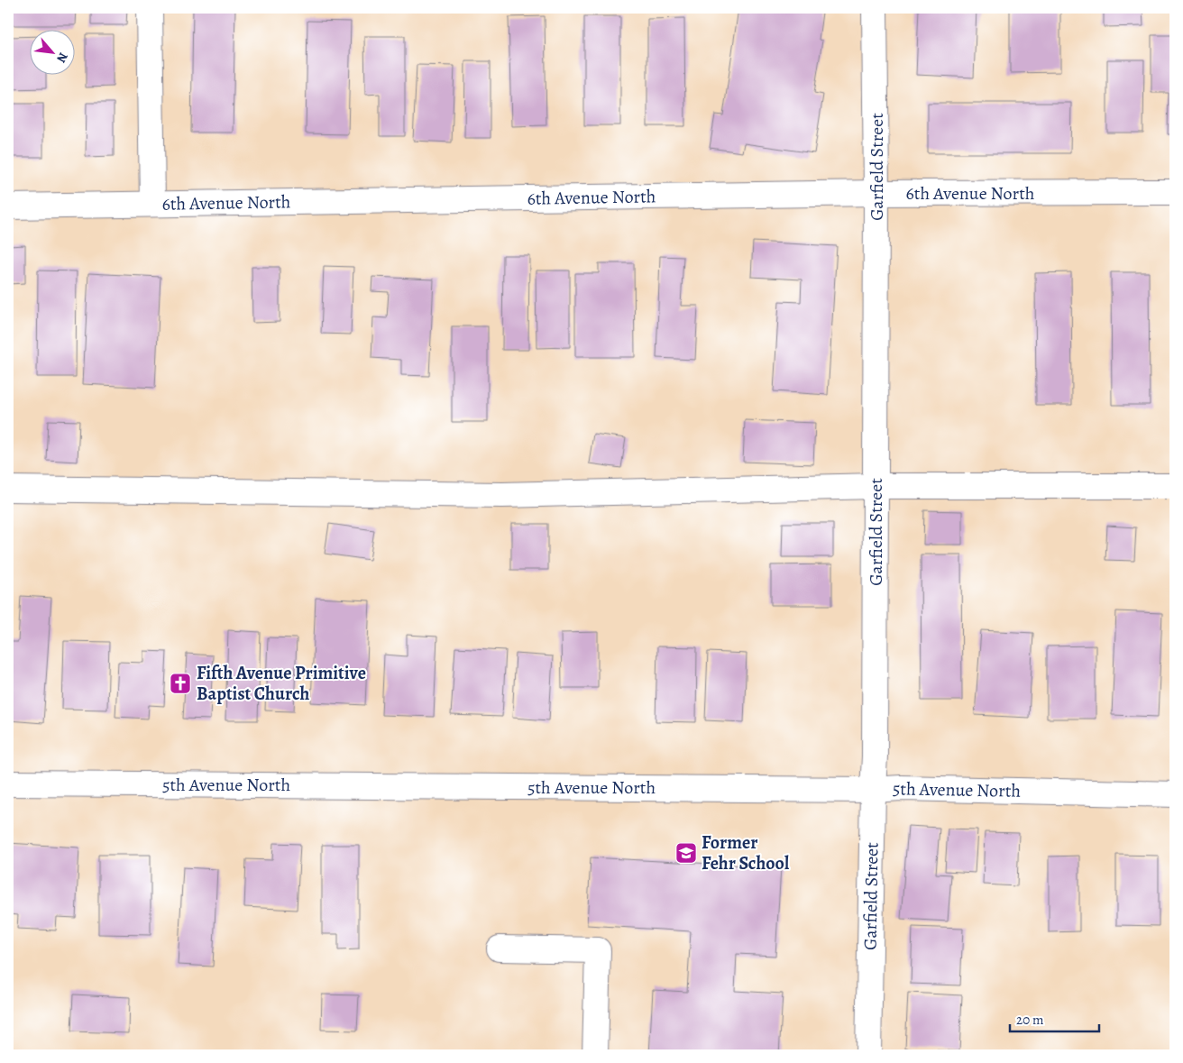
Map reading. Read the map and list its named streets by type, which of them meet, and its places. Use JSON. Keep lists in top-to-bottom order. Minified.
{"streets":{"street":["Garfield Street","6th Avenue North","5th Avenue North"]},"crossings":[["Garfield Street","6th Avenue North"],["Garfield Street","5th Avenue North"]],"places":{"church":["Fifth Avenue Primitive Baptist Church"],"school or university":["Former Fehr School"]},"scale_bar":"20 m","north":"bottom right"}
